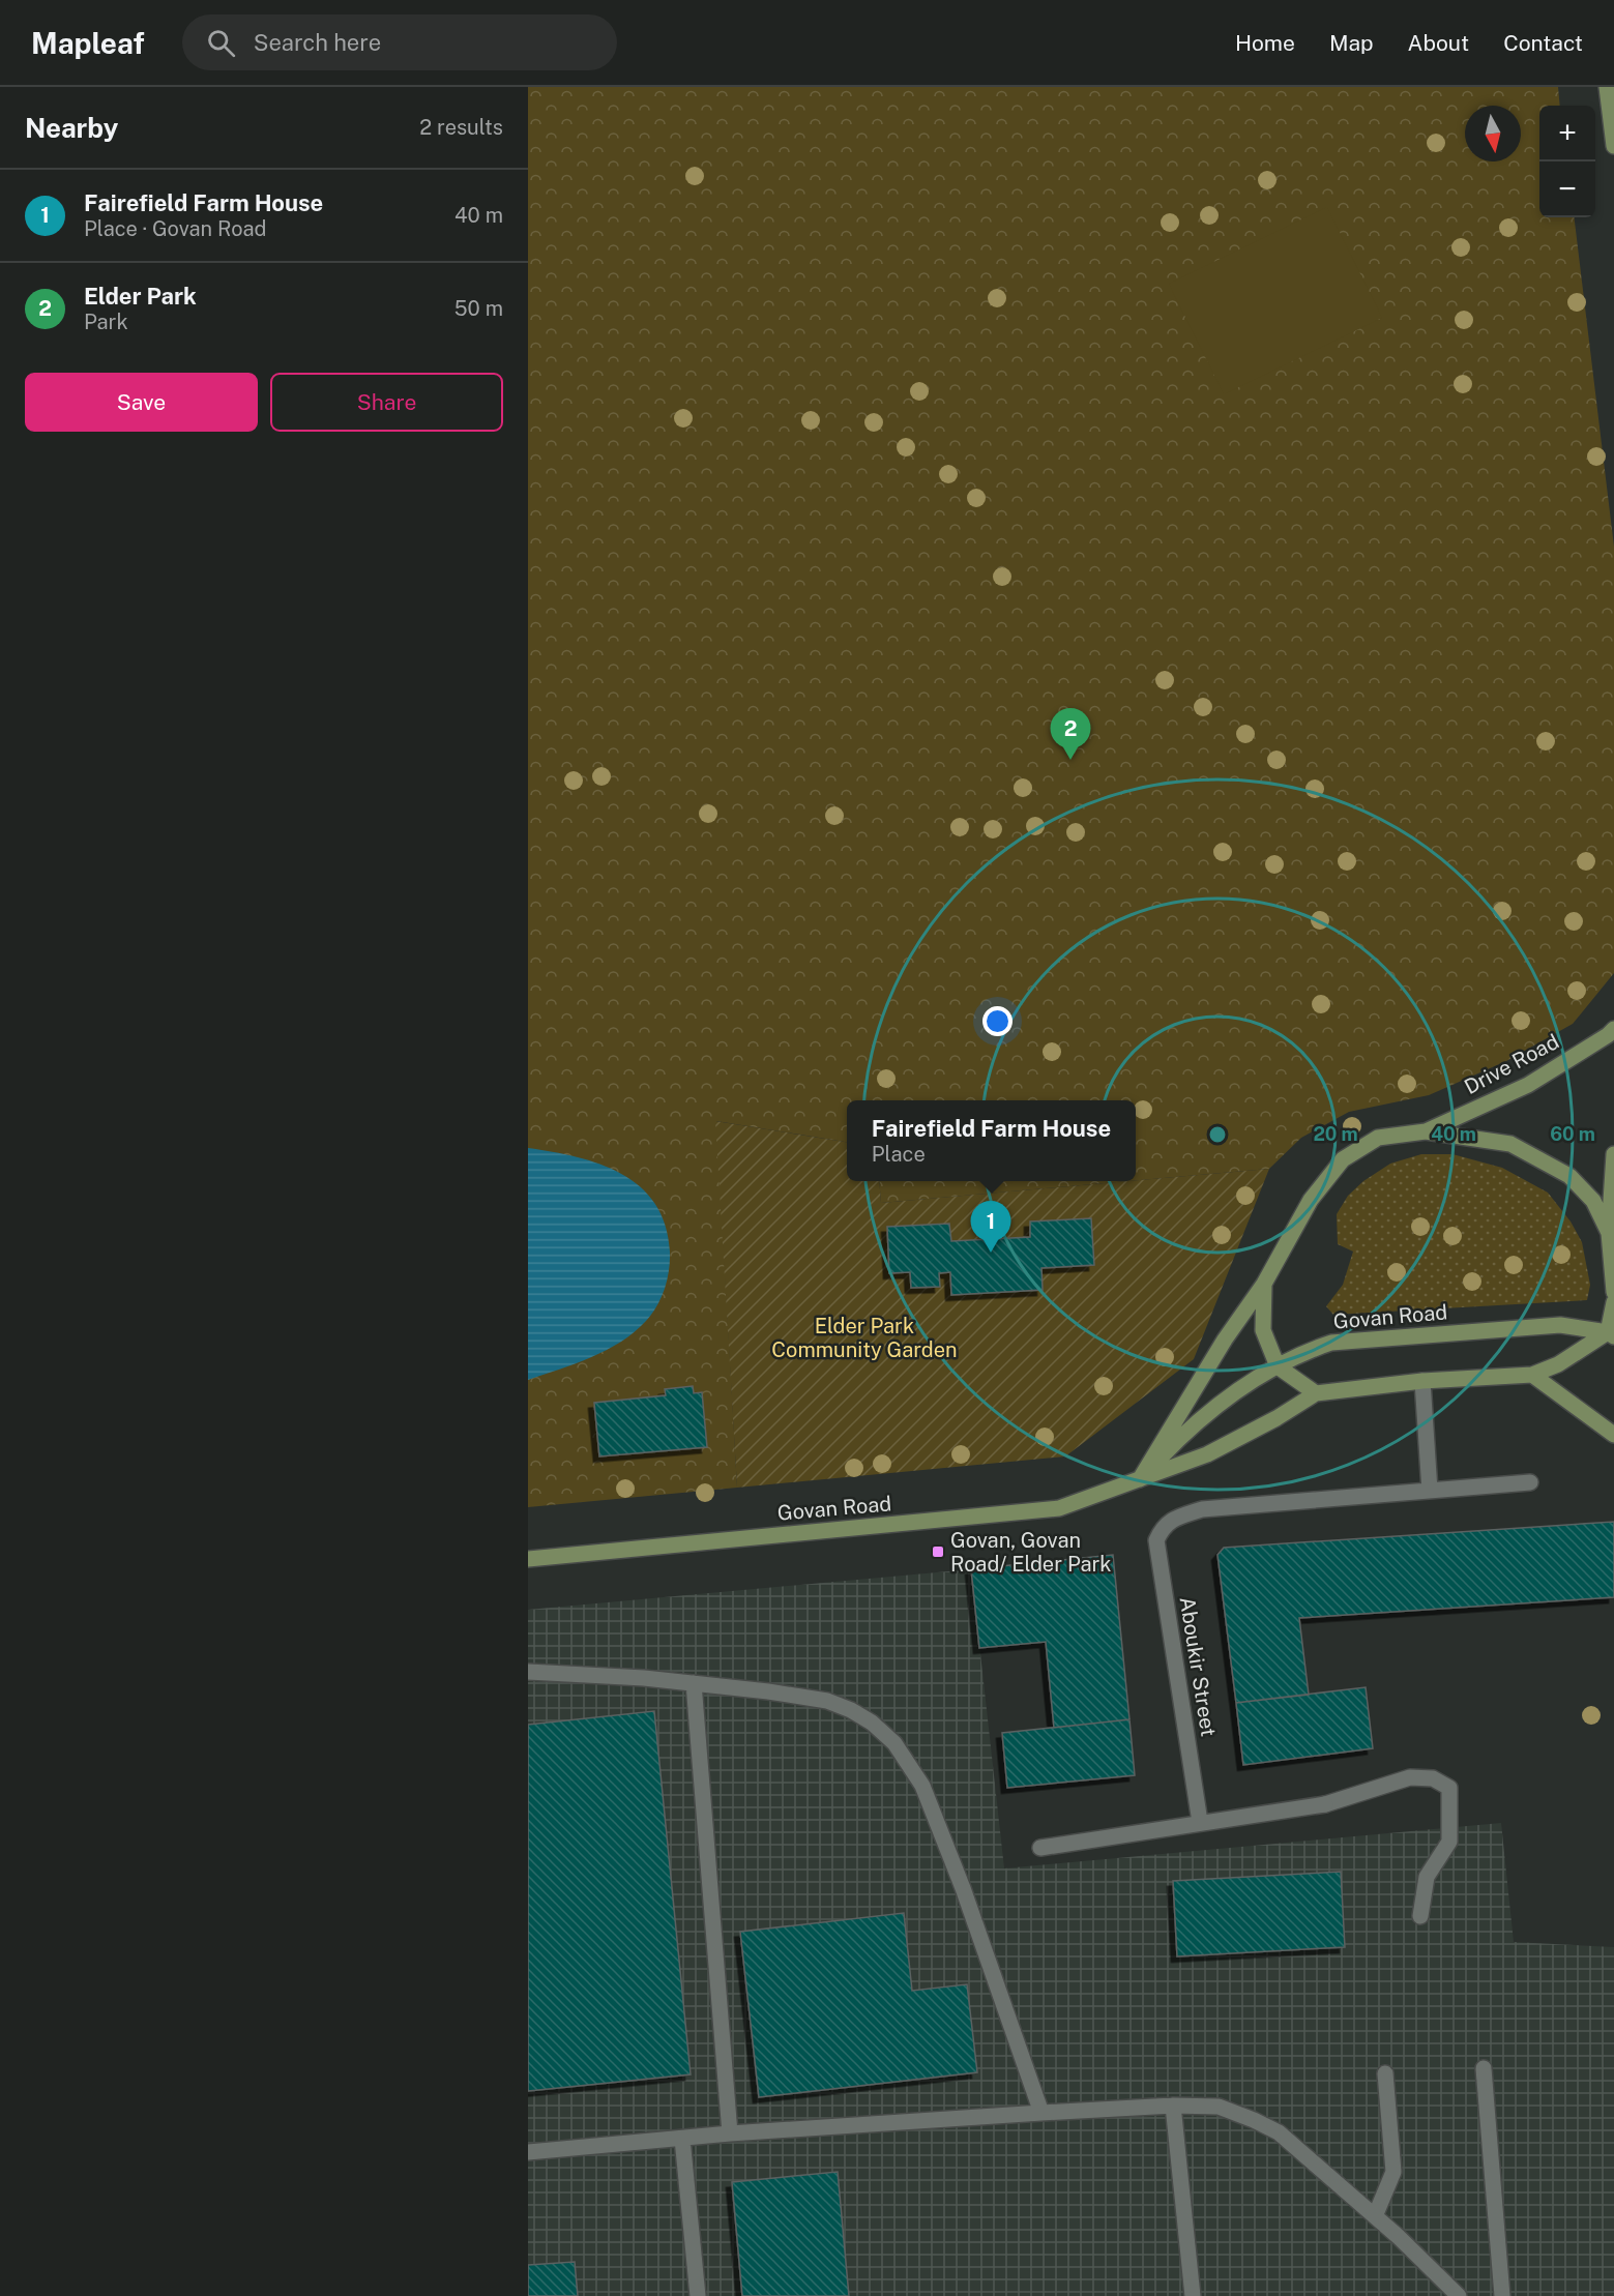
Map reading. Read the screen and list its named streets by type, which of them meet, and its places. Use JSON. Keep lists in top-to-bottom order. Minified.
{"streets":{"street":["Drive Road","Govan Road","Aboukir Street"]},"parks":["Elder Park Community Garden"],"places":{"transit":["Govan, Govan Road/ Elder Park"]},"north":"bottom","page":{"header":"Mapleaf","search":"Search here","nav":["Home","Map","About","Contact"],"heading":["Nearby","2 results"],"map_buttons":["+","−"],"list":[{"mark":"1","name":"Fairefield Farm House","note":"Place · Govan Road","value":"40 m"},{"mark":"2","name":"Elder Park","note":"Park","value":"50 m"}],"buttons":["Save","Share"],"pins":["2","1"],"popup":["Fairefield Farm House","Place"]},"rings":["20 m","40 m","60 m"]}
